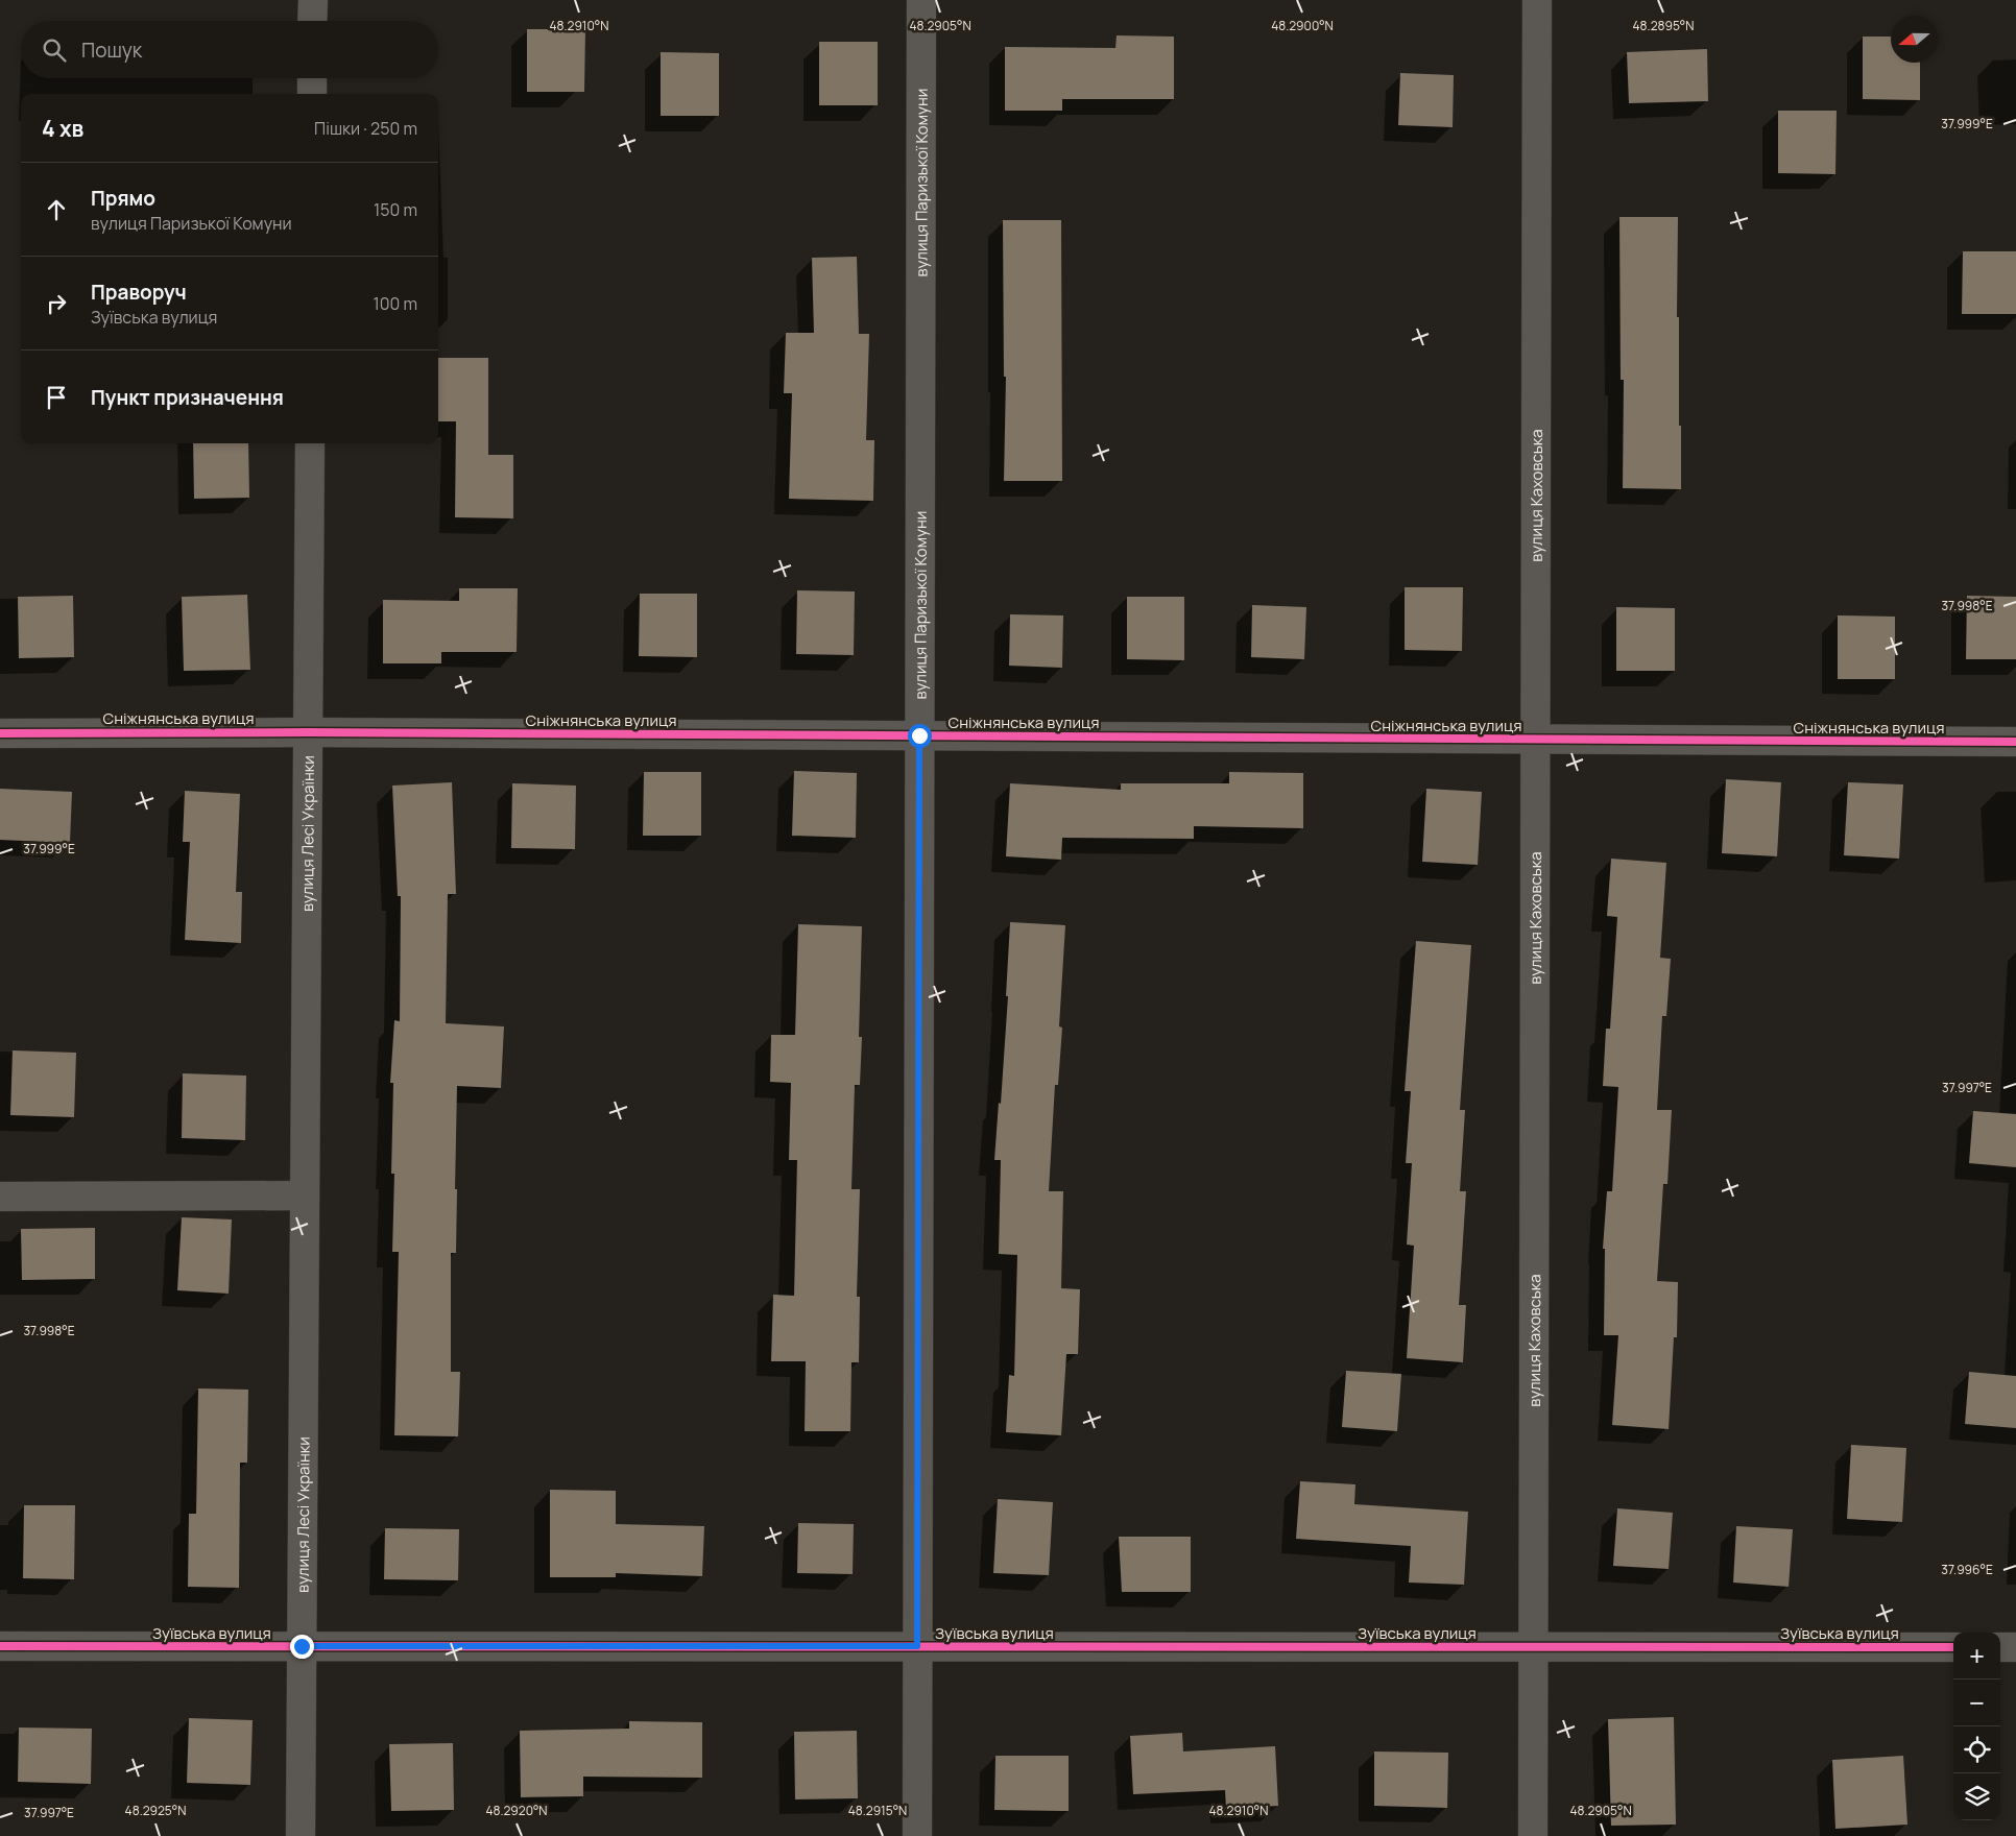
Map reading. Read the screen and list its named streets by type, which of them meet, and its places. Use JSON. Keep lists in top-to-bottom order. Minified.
{"streets":{"street":["вулиця Паризької Комуни","вулиця Каховська","Сніжнянська вулиця","вулиця Лесі Українки","Зуївська вулиця"]},"crossings":[["вулиця Паризької Комуни","Сніжнянська вулиця"],["вулиця Паризької Комуни","Зуївська вулиця"],["вулиця Каховська","Сніжнянська вулиця"],["вулиця Каховська","Зуївська вулиця"],["Сніжнянська вулиця","вулиця Лесі Українки"],["вулиця Лесі Українки","Зуївська вулиця"]],"north":"left","page":{"search":"Пошук","heading":["4 хв","Пішки · 250 m"],"list":[["Прямо","вулиця Паризької Комуни","150 m"],["Праворуч","Зуївська вулиця","100 m"],"Пункт призначення"],"map_buttons":["+","−"]},"coordinates":["48.2910°N","48.2905°N","48.2900°N","48.2895°N","37.999°E","37.998°E","37.997°E","37.996°E","48.2925°N","48.2920°N","48.2915°N"]}
